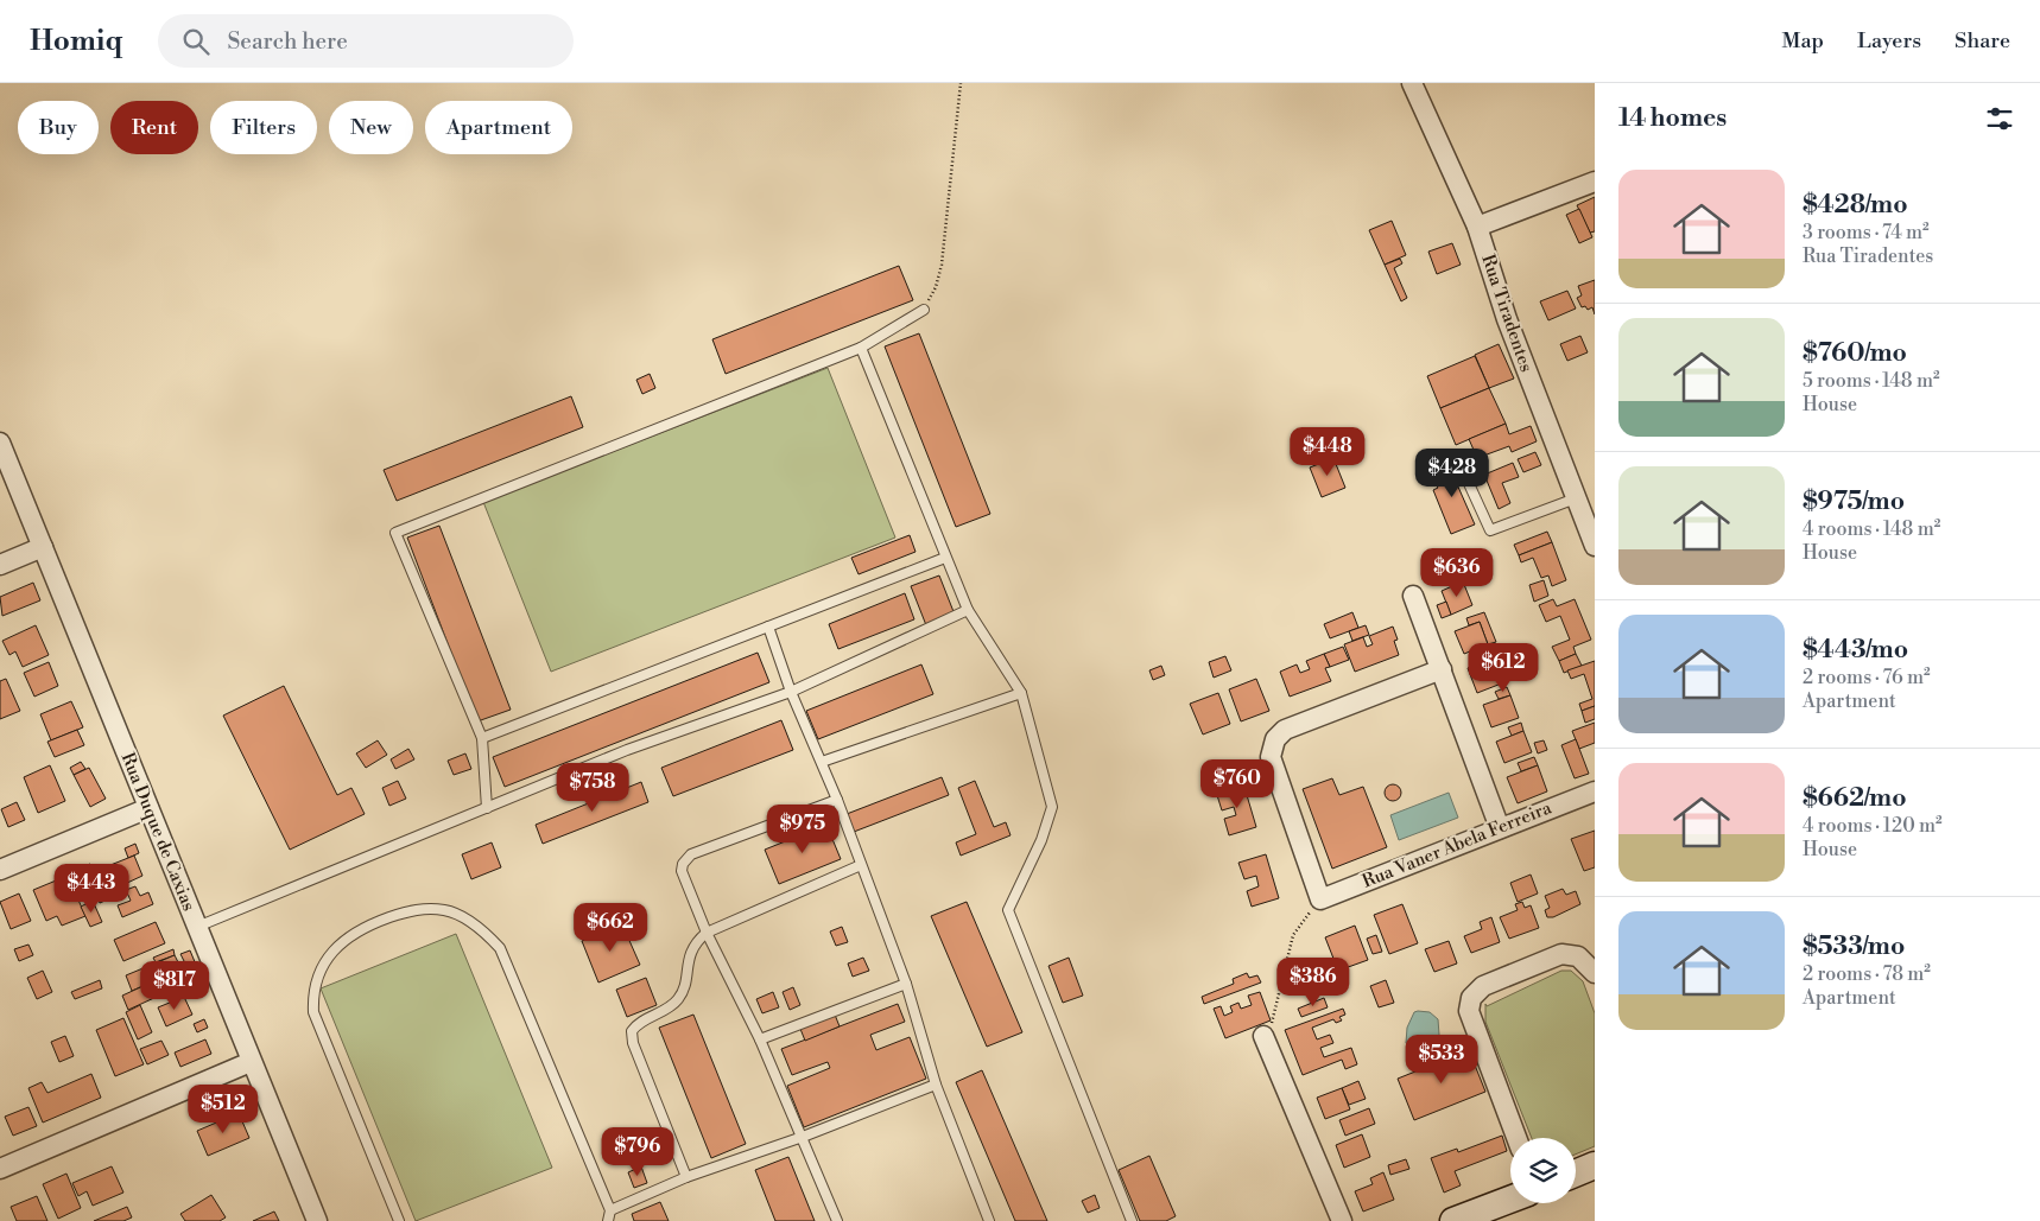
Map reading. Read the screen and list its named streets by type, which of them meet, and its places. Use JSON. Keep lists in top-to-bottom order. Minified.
{"streets":{"street":["Rua Tiradentes","Rua Duque de Caxias","Rua Vaner Abela Ferreira"]},"page":{"header":"Homiq","search":"Search here","nav":["Map","Layers","Share"],"heading":"14 homes","chip":["Buy","Rent","Filters","New","Apartment"],"list":[{"name":"$428/mo","note":"3 rooms · 74 m² · Rua Tiradentes"},{"name":"$760/mo","note":"5 rooms · 148 m² · House"},{"name":"$975/mo","note":"4 rooms · 148 m² · House"},{"name":"$443/mo","note":"2 rooms · 76 m² · Apartment"},{"name":"$662/mo","note":"4 rooms · 120 m² · House"},{"name":"$533/mo","note":"2 rooms · 78 m² · Apartment"}],"price":["$448","$428","$636","$612","$760","$758","$975","$443","$662","$386","$817","$533","$512","$796"]}}
